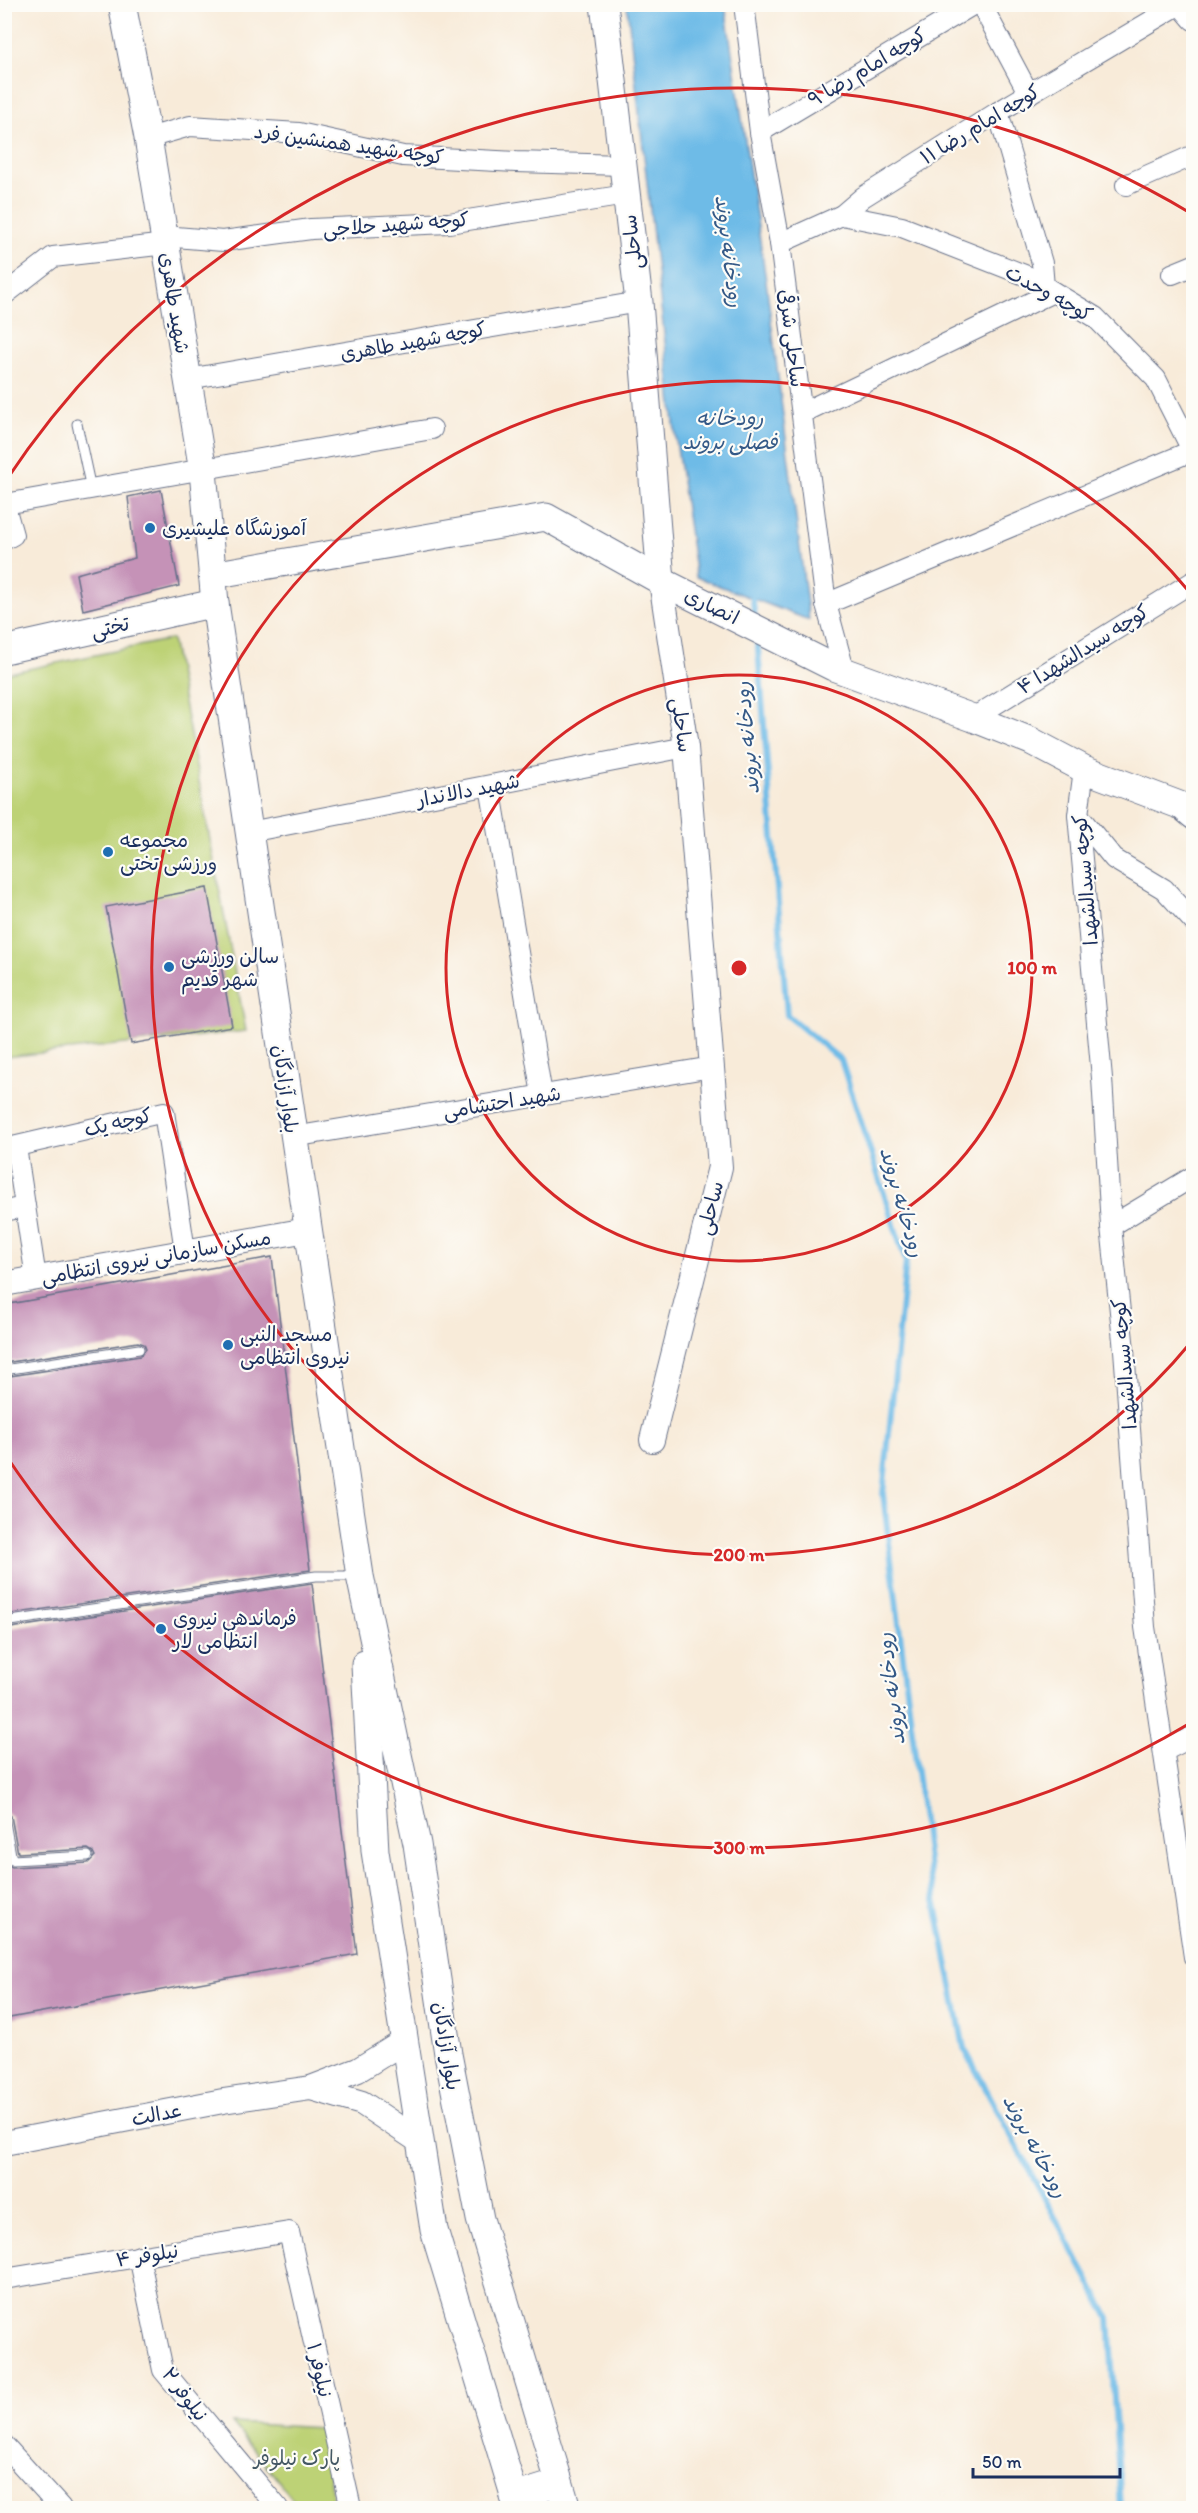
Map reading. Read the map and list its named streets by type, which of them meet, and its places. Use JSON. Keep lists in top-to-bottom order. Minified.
{"streets":{"main road":["ساحلی","شهید طاهری","انصاری","تختی","بلوار آزادگان"],"street":["کوچه امام رضا ۹","کوچه امام رضا ۱۱","کوچه شهید همنشین فرد","کوچه شهید حلاجی","کوچه وحدت","ساحلی شرقی","کوچه شهید طاهری","کوچه سیدالشهدا ۴","شهید دالاندار","کوچه سیدالشهدا","شهید احتشامی","کوچه یک","مسکن سازمانی نیروی انتظامی","عدالت","نیلوفر ۴","نیلوفر ۱","نیلوفر ۲"]},"crossings":[["کوچه امام رضا ۹","ساحلی شرقی"],["کوچه امام رضا ۱۱","کوچه وحدت"],["کوچه امام رضا ۱۱","ساحلی شرقی"],["کوچه شهید همنشین فرد","ساحلی"],["کوچه شهید همنشین فرد","شهید طاهری"],["کوچه شهید حلاجی","ساحلی"],["کوچه شهید حلاجی","شهید طاهری"],["ساحلی","کوچه شهید طاهری"],["ساحلی","انصاری"],["ساحلی","شهید دالاندار"],["ساحلی","شهید احتشامی"],["شهید طاهری","کوچه شهید طاهری"],["شهید طاهری","انصاری"],["شهید طاهری","تختی"],["شهید طاهری","بلوار آزادگان"],["ساحلی شرقی","انصاری"],["انصاری","کوچه سیدالشهدا ۴"],["انصاری","کوچه سیدالشهدا"],["تختی","بلوار آزادگان"],["شهید دالاندار","بلوار آزادگان"],["بلوار آزادگان","شهید احتشامی"],["بلوار آزادگان","مسکن سازمانی نیروی انتظامی"],["کوچه یک","مسکن سازمانی نیروی انتظامی"],["نیلوفر ۴","نیلوفر ۱"],["نیلوفر ۴","نیلوفر ۲"]],"water":["رودخانه بروند","رودخانه فصلی بروند"],"parks":["پارک نیلوفر"],"places":["آموزشگاه علیشیری","مجموعه ورزشی تختی","سالن ورزشی شهر قدیم","مسجد النبی نیروی انتظامی","فرماندهی نیروی انتظامی لار"],"scale_bar":"50 m","rings":["100 m","200 m","300 m"]}
